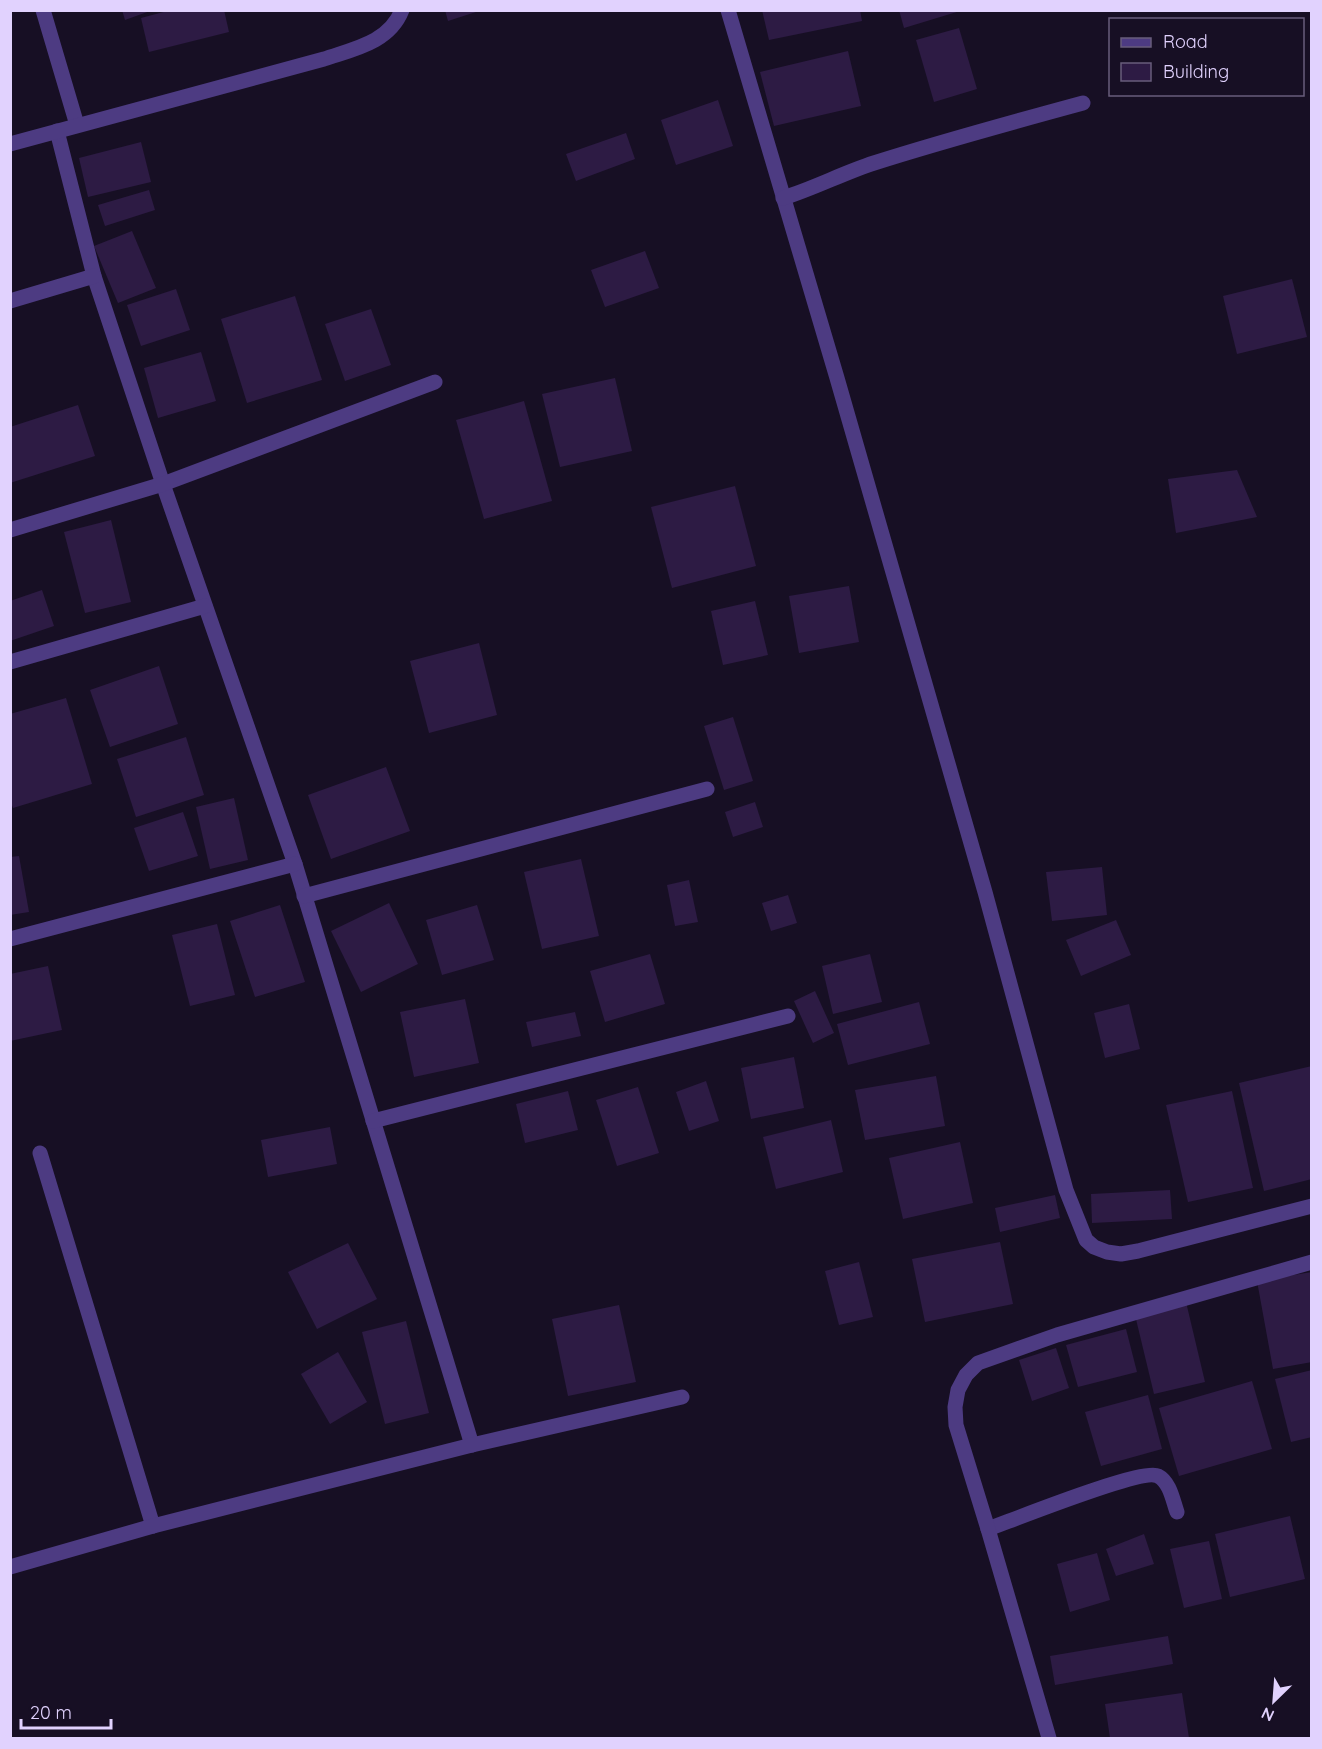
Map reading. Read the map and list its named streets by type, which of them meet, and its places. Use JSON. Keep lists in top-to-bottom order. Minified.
{"legend":["Road","Building"],"scale_bar":"20 m","north":"bottom left"}
